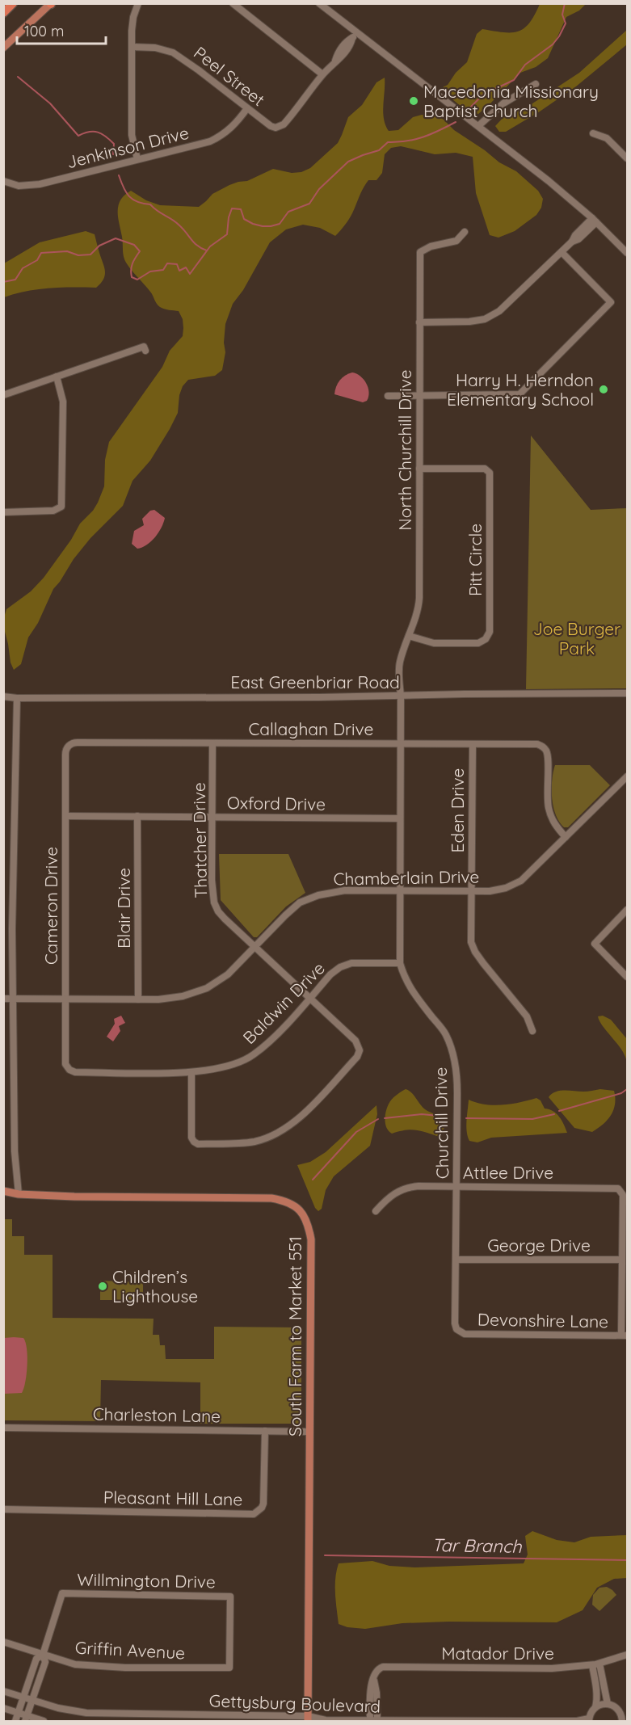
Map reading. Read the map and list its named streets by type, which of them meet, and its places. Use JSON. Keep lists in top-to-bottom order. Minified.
{"streets":{"main road":["South Farm to Market 551"],"street":["Peel Street","Jenkinson Drive","North Churchill Drive","Pitt Circle","East Greenbriar Road","Callaghan Drive","Oxford Drive","Eden Drive","Thatcher Drive","Chamberlain Drive","Cameron Drive","Blair Drive","Baldwin Drive","Churchill Drive","Attlee Drive","George Drive","Devonshire Lane","Charleston Lane","Pleasant Hill Lane","Willmington Drive","Griffin Avenue","Matador Drive","Gettysburg Boulevard"]},"crossings":[["Peel Street","Jenkinson Drive"],["North Churchill Drive","Pitt Circle"],["North Churchill Drive","East Greenbriar Road"],["North Churchill Drive","Churchill Drive"],["East Greenbriar Road","Churchill Drive"],["Callaghan Drive","Eden Drive"],["Callaghan Drive","Thatcher Drive"],["Callaghan Drive","Chamberlain Drive"],["Callaghan Drive","Cameron Drive"],["Callaghan Drive","Churchill Drive"],["Oxford Drive","Thatcher Drive"],["Oxford Drive","Cameron Drive"],["Oxford Drive","Blair Drive"],["Oxford Drive","Churchill Drive"],["Eden Drive","Chamberlain Drive"],["Thatcher Drive","Chamberlain Drive"],["Thatcher Drive","Baldwin Drive"],["Chamberlain Drive","Cameron Drive"],["Chamberlain Drive","Blair Drive"],["Chamberlain Drive","Churchill Drive"],["Cameron Drive","Baldwin Drive"],["Baldwin Drive","Churchill Drive"],["Churchill Drive","Attlee Drive"],["Churchill Drive","George Drive"],["Churchill Drive","Devonshire Lane"],["Attlee Drive","George Drive"],["South Farm to Market 551","Charleston Lane"],["South Farm to Market 551","Gettysburg Boulevard"],["Charleston Lane","Pleasant Hill Lane"],["Willmington Drive","Griffin Avenue"],["Matador Drive","Gettysburg Boulevard"]],"water":["Tar Branch"],"parks":["Joe Burger Park"],"places":["Macedonia Missionary Baptist Church","Harry H. Herndon Elementary School","Children’s Lighthouse"],"scale_bar":"100 m"}
